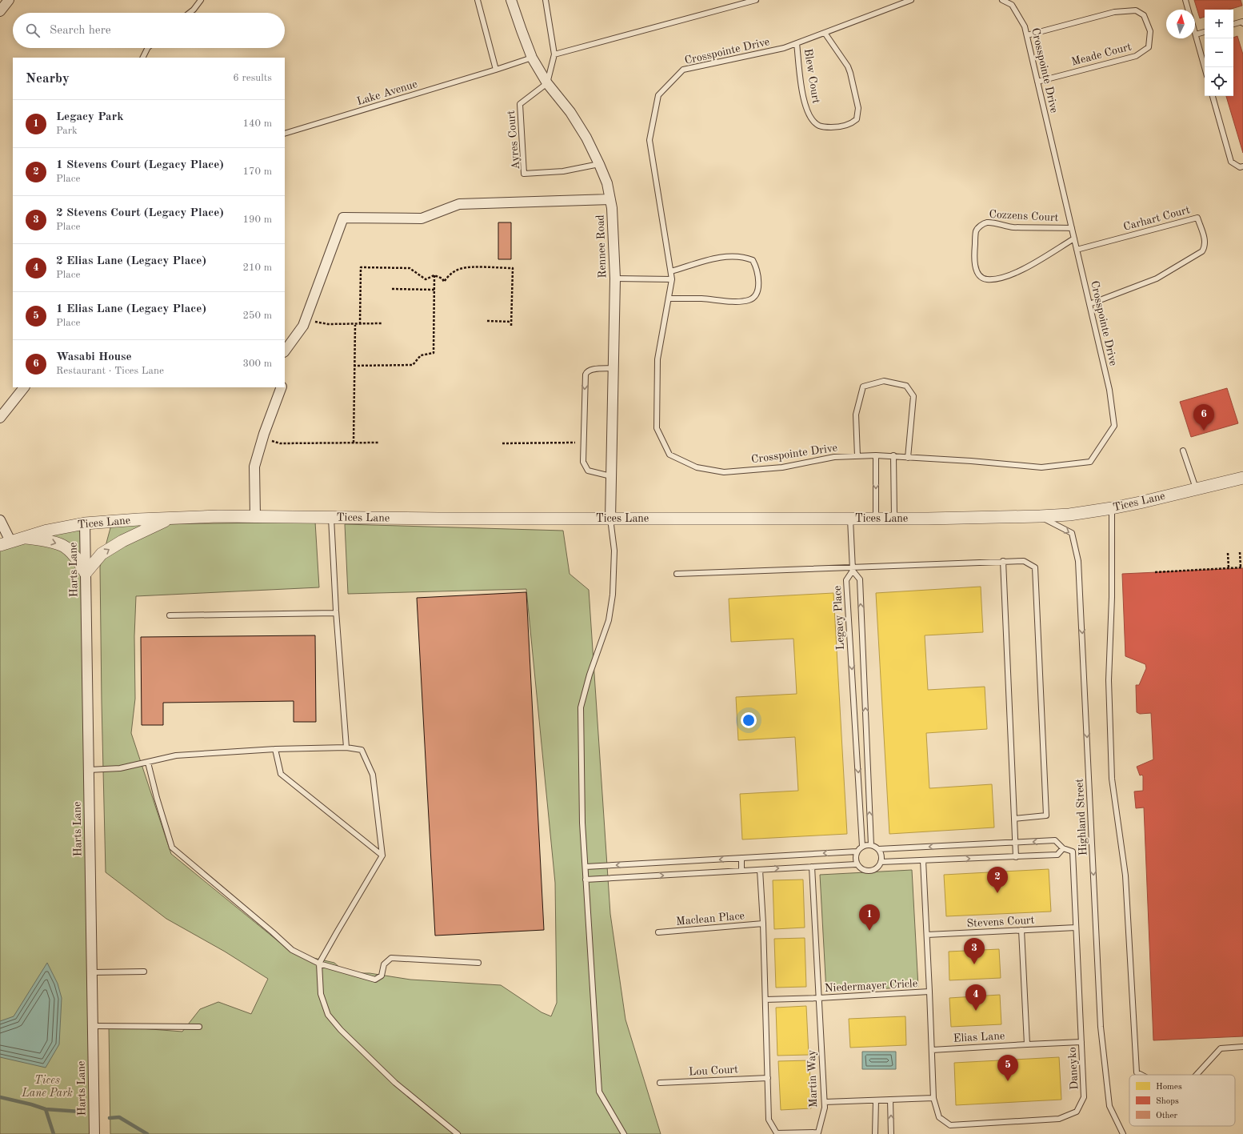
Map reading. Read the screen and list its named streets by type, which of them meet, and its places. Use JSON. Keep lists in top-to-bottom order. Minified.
{"streets":{"street":["Rennee Road","Tices Lane","Harts Lane"],"lane":["Crosspointe Drive","Meade Court","Blew Court","Lake Avenue","Ayres Court","Cozzens Court","Carhart Court","Legacy Place","Highland Street","Maclean Place","Stevens Court","Niedermayer Cricle","Elias Lane","Daneyko","Lou Court","Martin Way"]},"crossings":[["Crosspointe Drive","Meade Court"],["Crosspointe Drive","Blew Court"],["Crosspointe Drive","Cozzens Court"],["Crosspointe Drive","Carhart Court"],["Lake Avenue","Rennee Road"],["Ayres Court","Rennee Road"],["Rennee Road","Tices Lane"],["Tices Lane","Harts Lane"],["Tices Lane","Highland Street"],["Maclean Place","Martin Way"],["Stevens Court","Daneyko"],["Niedermayer Cricle","Elias Lane"],["Niedermayer Cricle","Daneyko"],["Niedermayer Cricle","Martin Way"],["Elias Lane","Daneyko"],["Lou Court","Martin Way"]],"parks":["Tices Lane Park"],"legend":["Homes","Shops","Other"],"north":"top","page":{"map_buttons":["+","−"],"search":"Search here","heading":["Nearby","6 results"],"list":[{"mark":"1","name":"Legacy Park","note":"Park","value":"140 m"},{"mark":"2","name":"1 Stevens Court (Legacy Place)","note":"Place","value":"170 m"},{"mark":"3","name":"2 Stevens Court (Legacy Place)","note":"Place","value":"190 m"},{"mark":"4","name":"2 Elias Lane (Legacy Place)","note":"Place","value":"210 m"},{"mark":"5","name":"1 Elias Lane (Legacy Place)","note":"Place","value":"250 m"},{"mark":"6","name":"Wasabi House","note":"Restaurant · Tices Lane","value":"300 m"}],"pins":["6","2","1","3","4","5"]}}
